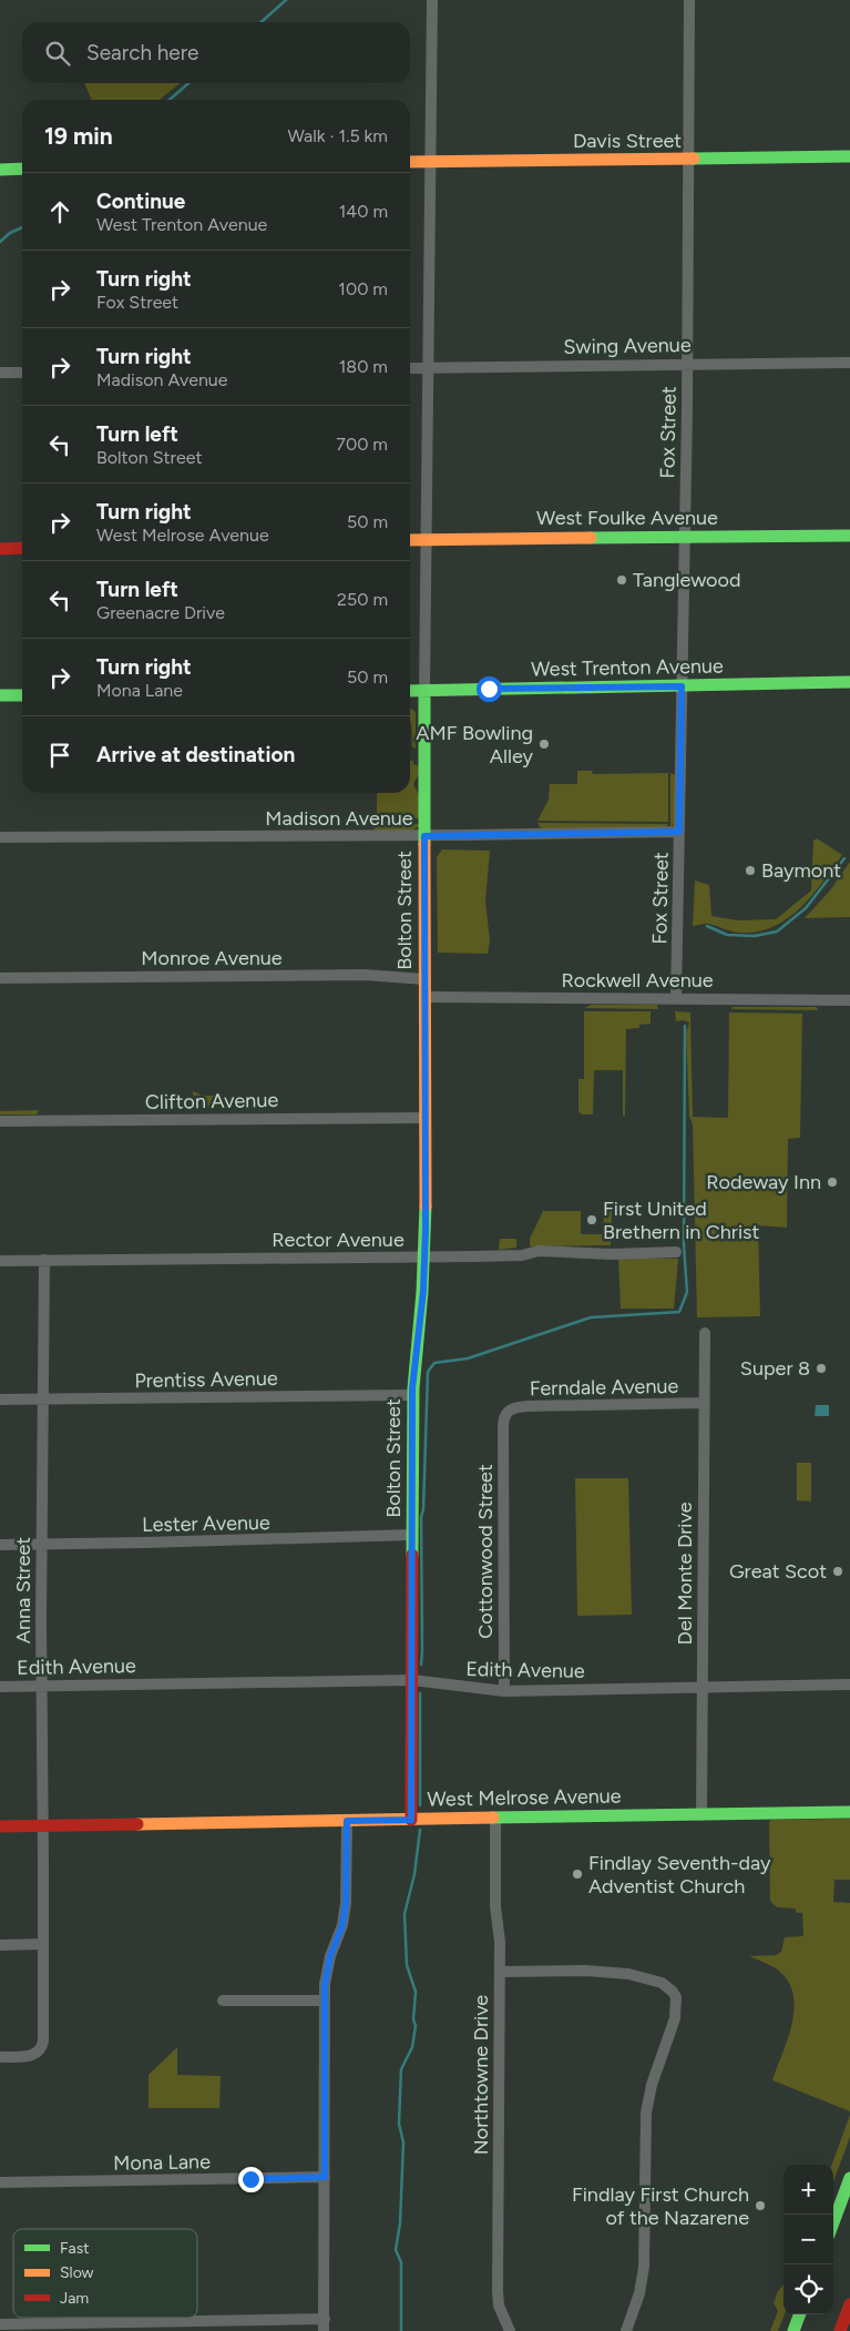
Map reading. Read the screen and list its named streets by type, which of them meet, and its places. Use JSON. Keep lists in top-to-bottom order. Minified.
{"streets":{"main road":["Davis Street","West Foulke Avenue","West Trenton Avenue","Bolton Street","West Melrose Avenue"],"street":["Swing Avenue","Fox Street","Madison Avenue","Monroe Avenue","Rockwell Avenue","Clifton Avenue","Rector Avenue","Prentiss Avenue","Ferndale Avenue","Lester Avenue","Cottonwood Street","Del Monte Drive","Anna Street","Edith Avenue","Northtowne Drive","Mona Lane"]},"crossings":[["Davis Street","Fox Street"],["Davis Street","Bolton Street"],["Swing Avenue","Fox Street"],["Swing Avenue","Bolton Street"],["Fox Street","West Foulke Avenue"],["Fox Street","West Trenton Avenue"],["Fox Street","Madison Avenue"],["Fox Street","Rockwell Avenue"],["West Foulke Avenue","Bolton Street"],["West Trenton Avenue","Bolton Street"],["Madison Avenue","Bolton Street"],["Bolton Street","Monroe Avenue"],["Bolton Street","Rockwell Avenue"],["Bolton Street","Clifton Avenue"],["Bolton Street","Rector Avenue"],["Bolton Street","Prentiss Avenue"],["Bolton Street","Lester Avenue"],["Bolton Street","Edith Avenue"],["Bolton Street","West Melrose Avenue"],["Rector Avenue","Anna Street"],["Prentiss Avenue","Anna Street"],["Ferndale Avenue","Cottonwood Street"],["Ferndale Avenue","Del Monte Drive"],["Lester Avenue","Anna Street"],["Cottonwood Street","Edith Avenue"],["Del Monte Drive","Edith Avenue"],["Del Monte Drive","West Melrose Avenue"],["Anna Street","Edith Avenue"],["Anna Street","West Melrose Avenue"],["West Melrose Avenue","Northtowne Drive"]],"places":["Tanglewood","AMF Bowling Alley","Baymont","Rodeway Inn","First United Brethern in Christ","Super 8","Great Scot","Findlay Seventh-day Adventist Church","Findlay First Church of the Nazarene"],"legend":["Fast","Slow","Jam"],"page":{"search":"Search here","heading":["19 min","Walk · 1.5 km"],"list":[["Continue","West Trenton Avenue","140 m"],["Turn right","Fox Street","100 m"],["Turn right","Madison Avenue","180 m"],["Turn left","Bolton Street","700 m"],["Turn right","West Melrose Avenue","50 m"],["Turn left","Greenacre Drive","250 m"],["Turn right","Mona Lane","50 m"],"Arrive at destination"],"map_buttons":["+","−"]}}
